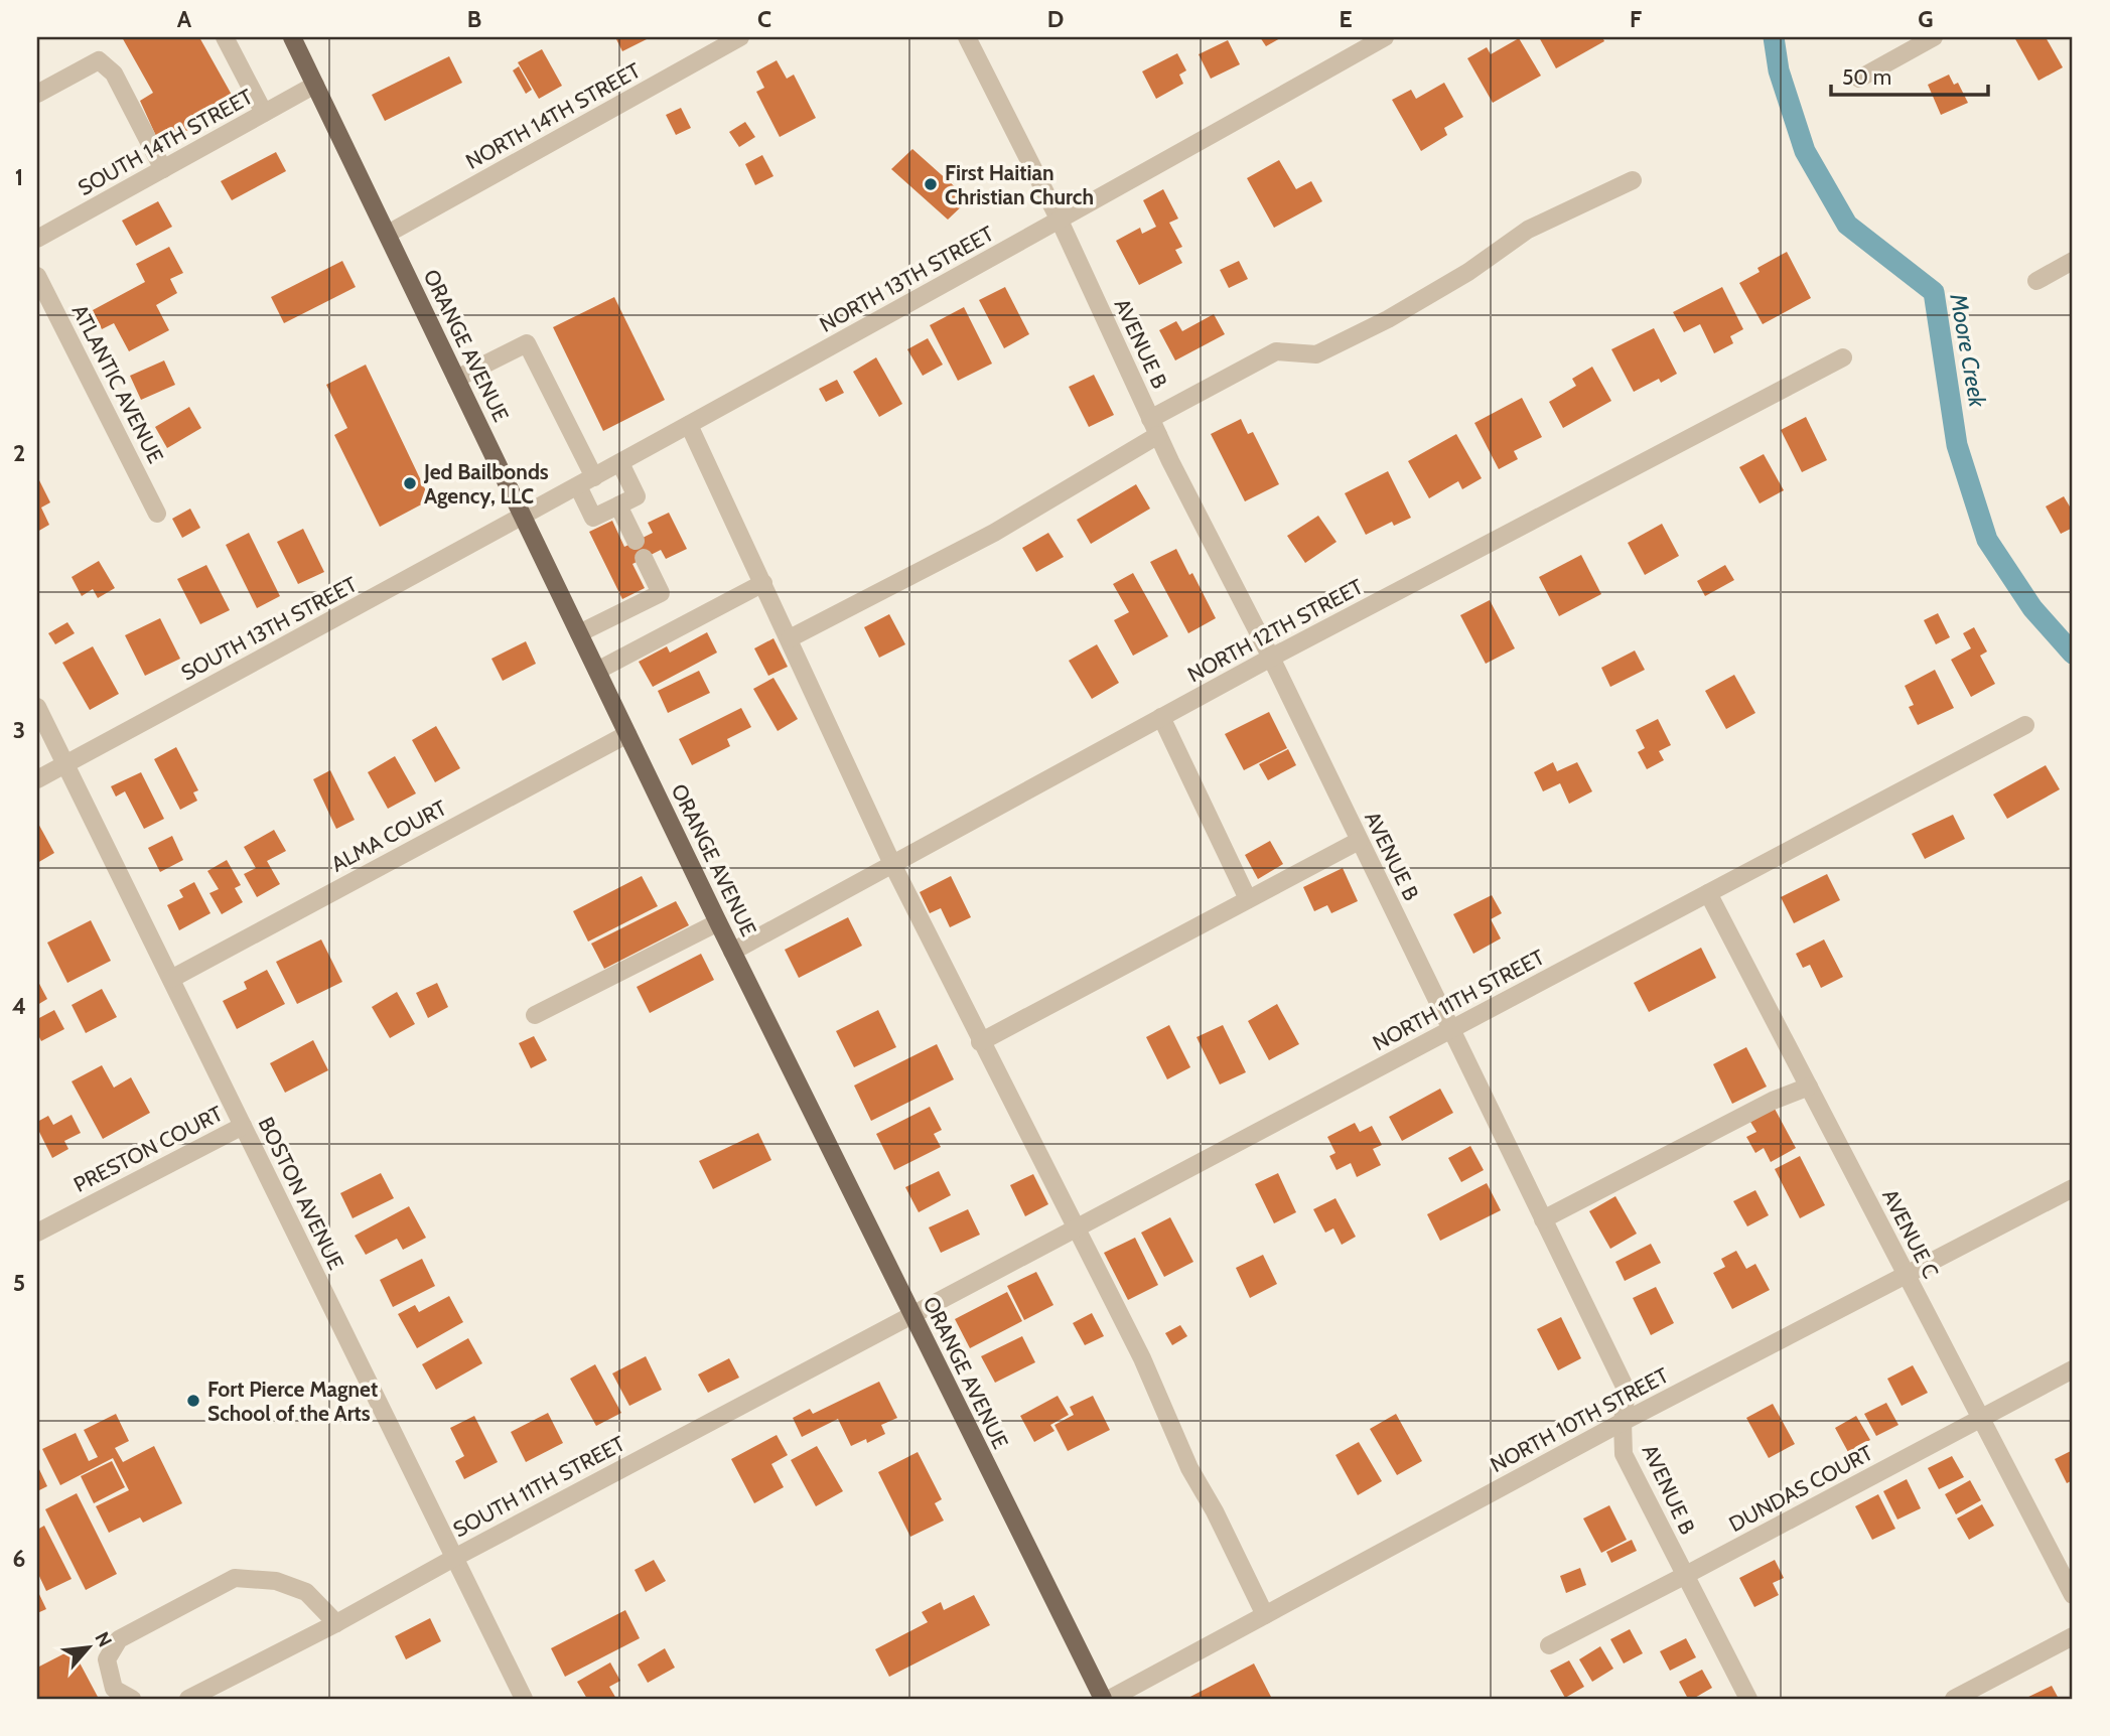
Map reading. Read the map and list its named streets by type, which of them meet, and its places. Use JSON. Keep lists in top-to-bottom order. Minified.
{"streets":{"main road":["ORANGE AVENUE"],"street":["NORTH 14TH STREET","SOUTH 14TH STREET","NORTH 13TH STREET","AVENUE B","ATLANTIC AVENUE","SOUTH 13TH STREET","NORTH 12TH STREET","ALMA COURT","NORTH 11TH STREET","PRESTON COURT","BOSTON AVENUE","AVENUE C","NORTH 10TH STREET","SOUTH 11TH STREET","DUNDAS COURT"]},"crossings":[["NORTH 14TH STREET","ORANGE AVENUE"],["SOUTH 14TH STREET","ORANGE AVENUE"],["NORTH 13TH STREET","AVENUE B"],["NORTH 13TH STREET","ORANGE AVENUE"],["NORTH 13TH STREET","SOUTH 13TH STREET"],["AVENUE B","NORTH 12TH STREET"],["AVENUE B","NORTH 11TH STREET"],["AVENUE B","NORTH 10TH STREET"],["AVENUE B","DUNDAS COURT"],["ORANGE AVENUE","SOUTH 13TH STREET"],["ORANGE AVENUE","NORTH 12TH STREET"],["ORANGE AVENUE","ALMA COURT"],["ORANGE AVENUE","NORTH 11TH STREET"],["ORANGE AVENUE","SOUTH 11TH STREET"],["SOUTH 13TH STREET","BOSTON AVENUE"],["ALMA COURT","BOSTON AVENUE"],["NORTH 11TH STREET","AVENUE C"],["NORTH 11TH STREET","SOUTH 11TH STREET"],["PRESTON COURT","BOSTON AVENUE"],["BOSTON AVENUE","SOUTH 11TH STREET"],["AVENUE C","NORTH 10TH STREET"],["AVENUE C","DUNDAS COURT"]],"water":["Moore Creek"],"places":["First Haitian Christian Church","Jed Bailbonds Agency, LLC","Fort Pierce Magnet School of the Arts"],"scale_bar":"50 m","north":"top right","grid":{"columns":["A","B","C","D","E","F","G"],"rows":["1","2","3","4","5","6"]}}
